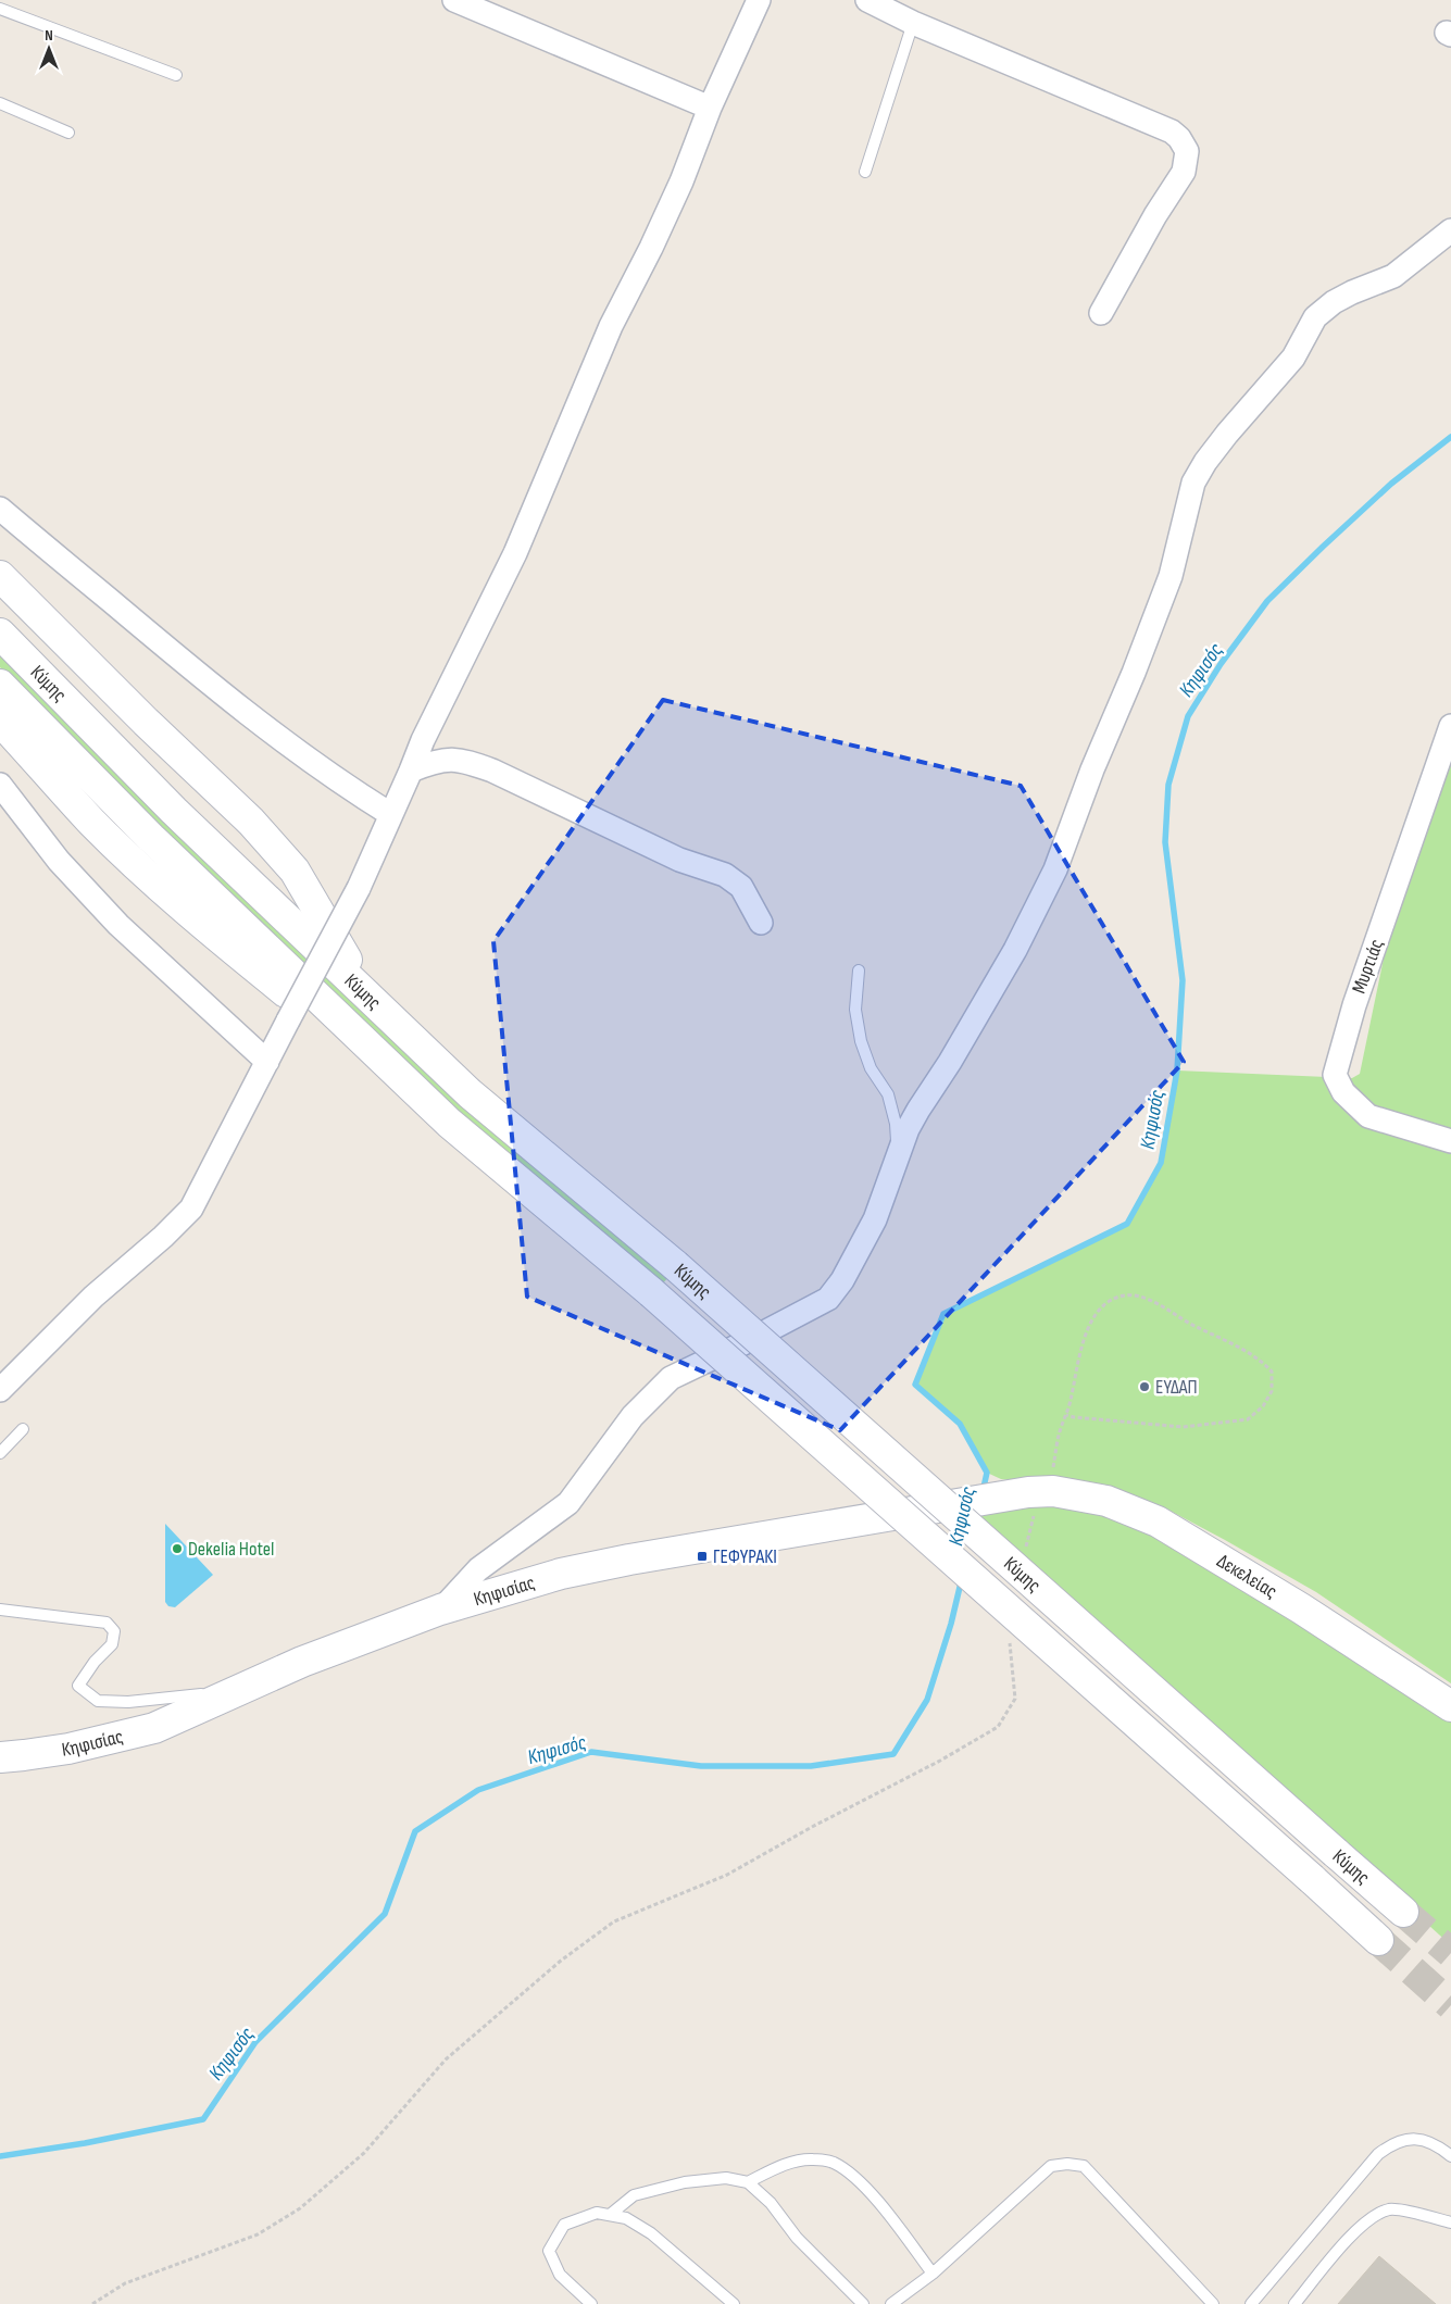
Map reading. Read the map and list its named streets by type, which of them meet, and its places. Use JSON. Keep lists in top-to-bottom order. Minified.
{"streets":{"main road":["Κύμης","Δεκελείας","Κηφισίας"],"street":["Μυρτιάς"]},"crossings":[["Δεκελείας","Κηφισίας"]],"water":["Κηφισός"],"places":{"other":["ΕΥΔΑΠ","Dekelia Hotel"],"transit":["ΓΕΦΥΡΑΚΙ"]},"north":"top"}
